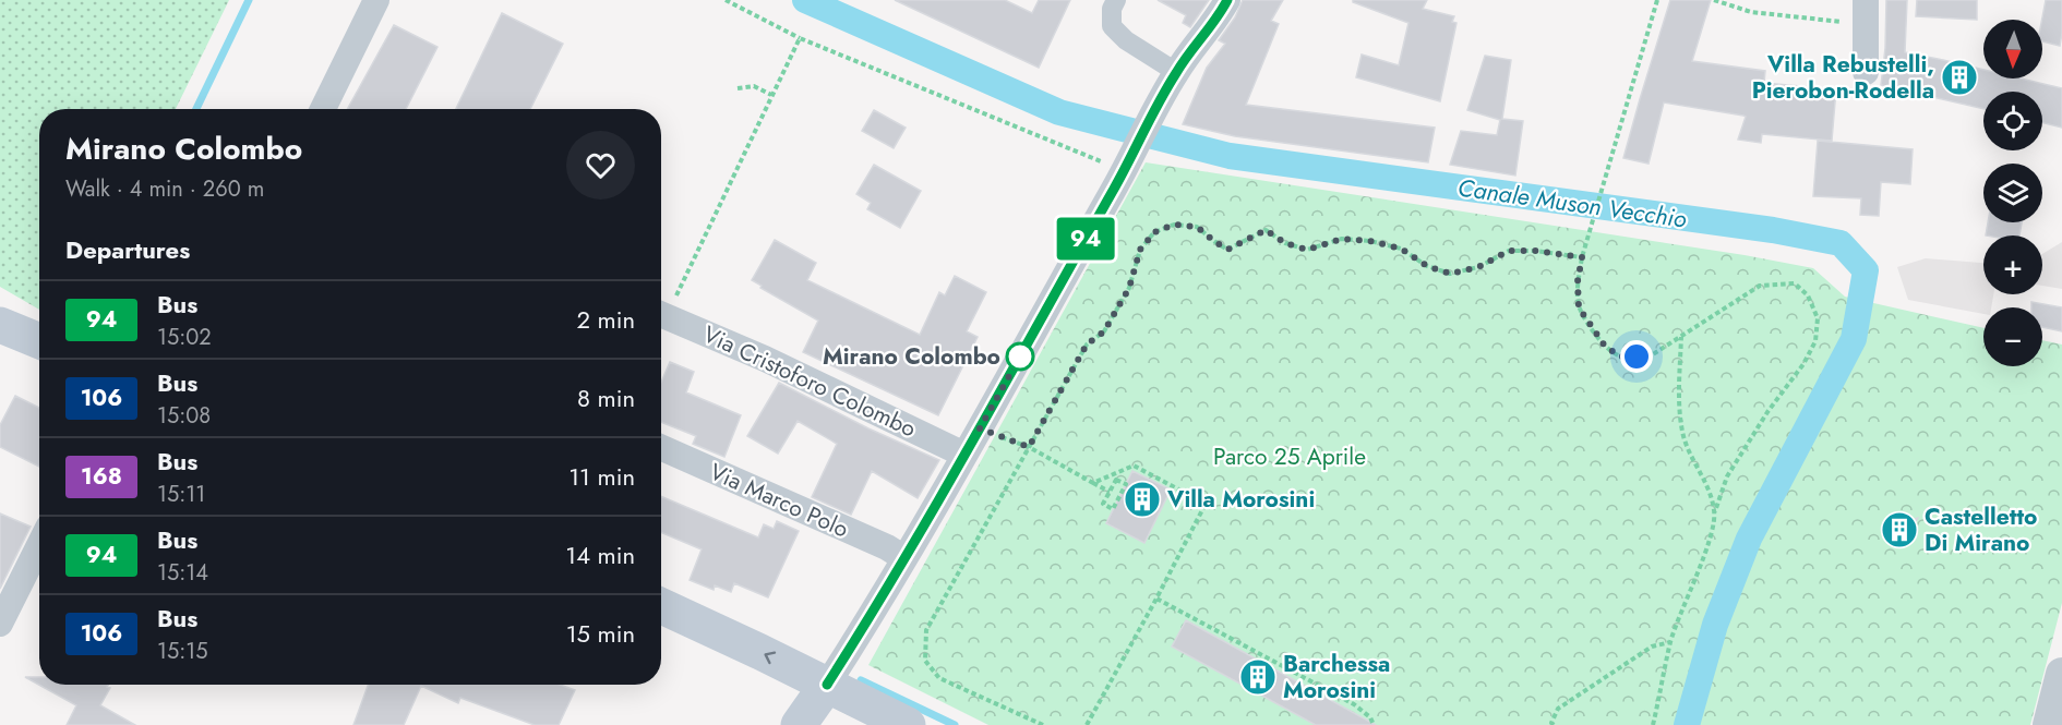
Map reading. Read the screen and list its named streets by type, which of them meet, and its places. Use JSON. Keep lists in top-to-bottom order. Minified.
{"streets":{"street":["Via Cristoforo Colombo","Via Marco Polo"]},"water":["Canale Muson Vecchio"],"parks":["Parco 25 Aprile"],"places":{"building":["Villa Rebustelli, Pierobon-Rodella","Villa Morosini","Castelletto Di Mirano","Barchessa Morosini"],"other":["Mirano Colombo"]},"lines":["bus line 94"],"north":"bottom","page":{"on_map":"94","map_buttons":["+","−"],"heading":[["Mirano Colombo","Walk · 4 min · 260 m"],"Departures"],"list":[{"mark":"94","name":"Bus","note":"15:02","value":"2 min"},{"mark":"106","name":"Bus","note":"15:08","value":"8 min"},{"mark":"168","name":"Bus","note":"15:11","value":"11 min"},{"mark":"94","name":"Bus","note":"15:14","value":"14 min"},{"mark":"106","name":"Bus","note":"15:15","value":"15 min"}]}}
